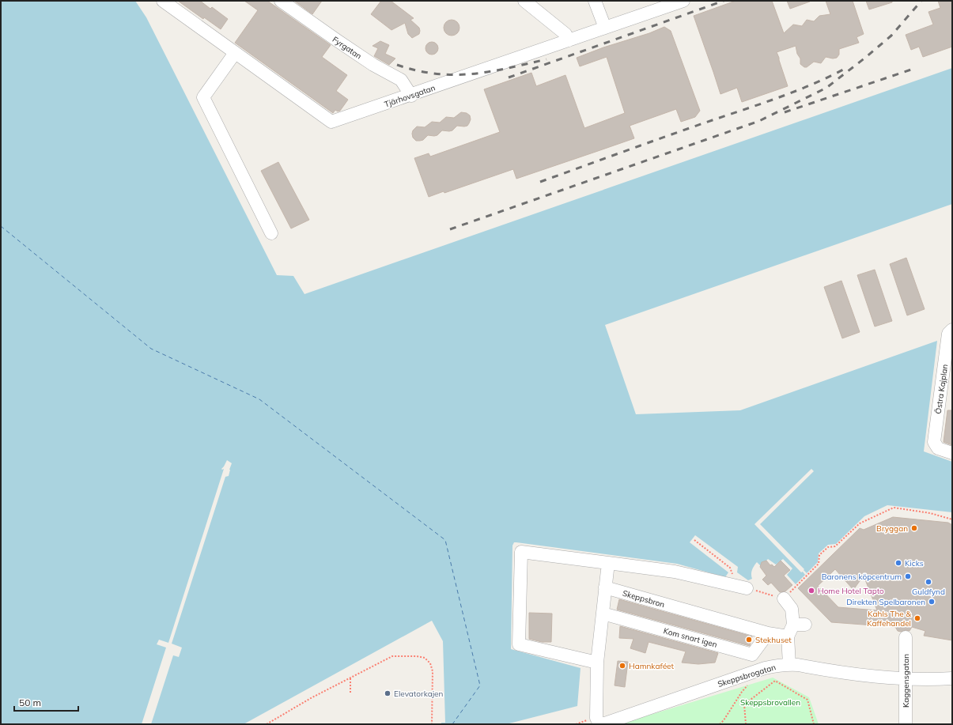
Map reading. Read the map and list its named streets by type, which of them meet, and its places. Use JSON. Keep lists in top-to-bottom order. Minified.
{"streets":{"street":["Fyrgatan","Tjärhovsgatan","Östra Kajplan","Skeppsbron","Kom snart igen","Skeppsbrogatan","Kaggensgatan"]},"crossings":[["Fyrgatan","Tjärhovsgatan"],["Skeppsbron","Kom snart igen"],["Skeppsbrogatan","Kaggensgatan"]],"parks":["Skeppsbrovallen"],"places":["Bryggan","Kicks","Baronens köpcentrum","Guldfynd","Home Hotel Tapto","Direkten Spelbaronen","Kahls The & Kaffehandel","Stekhuset","Hamnkaféet","Elevatorkajen"],"scale_bar":"50 m"}
